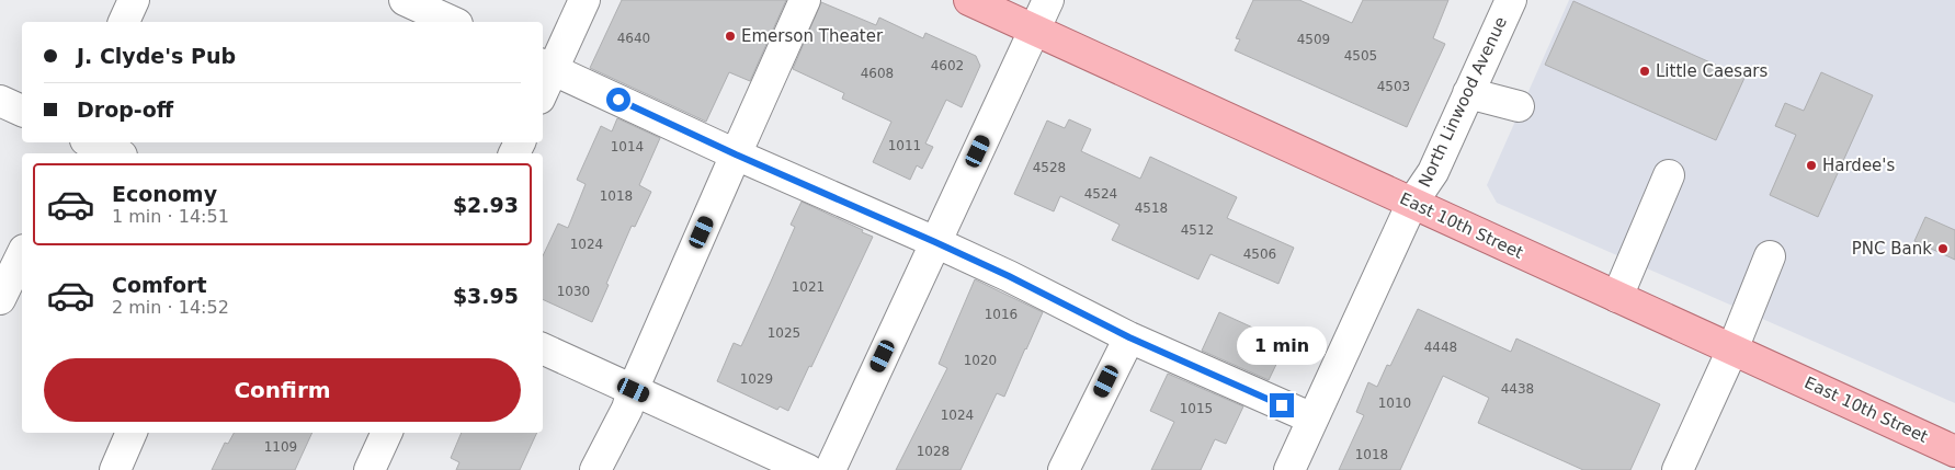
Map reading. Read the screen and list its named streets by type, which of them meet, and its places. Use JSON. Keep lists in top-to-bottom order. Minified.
{"streets":{"main road":["East 10th Street"],"street":["North Linwood Avenue"]},"crossings":[["North Linwood Avenue","East 10th Street"]],"places":["Emerson Theater","Little Caesars","Hardee's","PNC Bank"],"house_numbers":["4640","4509","4505","4602","4608","4503","1011","1014","4528","4524","1018","4518","4512","1024","4506","1021","1030","1016","1025","4448","1020","1029","4438","1010","1015","1024","1109","1028","1018"],"page":{"banner":["J. Clyde's Pub","Drop-off"],"list":[{"name":"Economy","note":"1 min · 14:51","value":"$2.93"},{"name":"Comfort","note":"2 min · 14:52","value":"$3.95"}],"bubble":"1 min","buttons":"Confirm"}}
